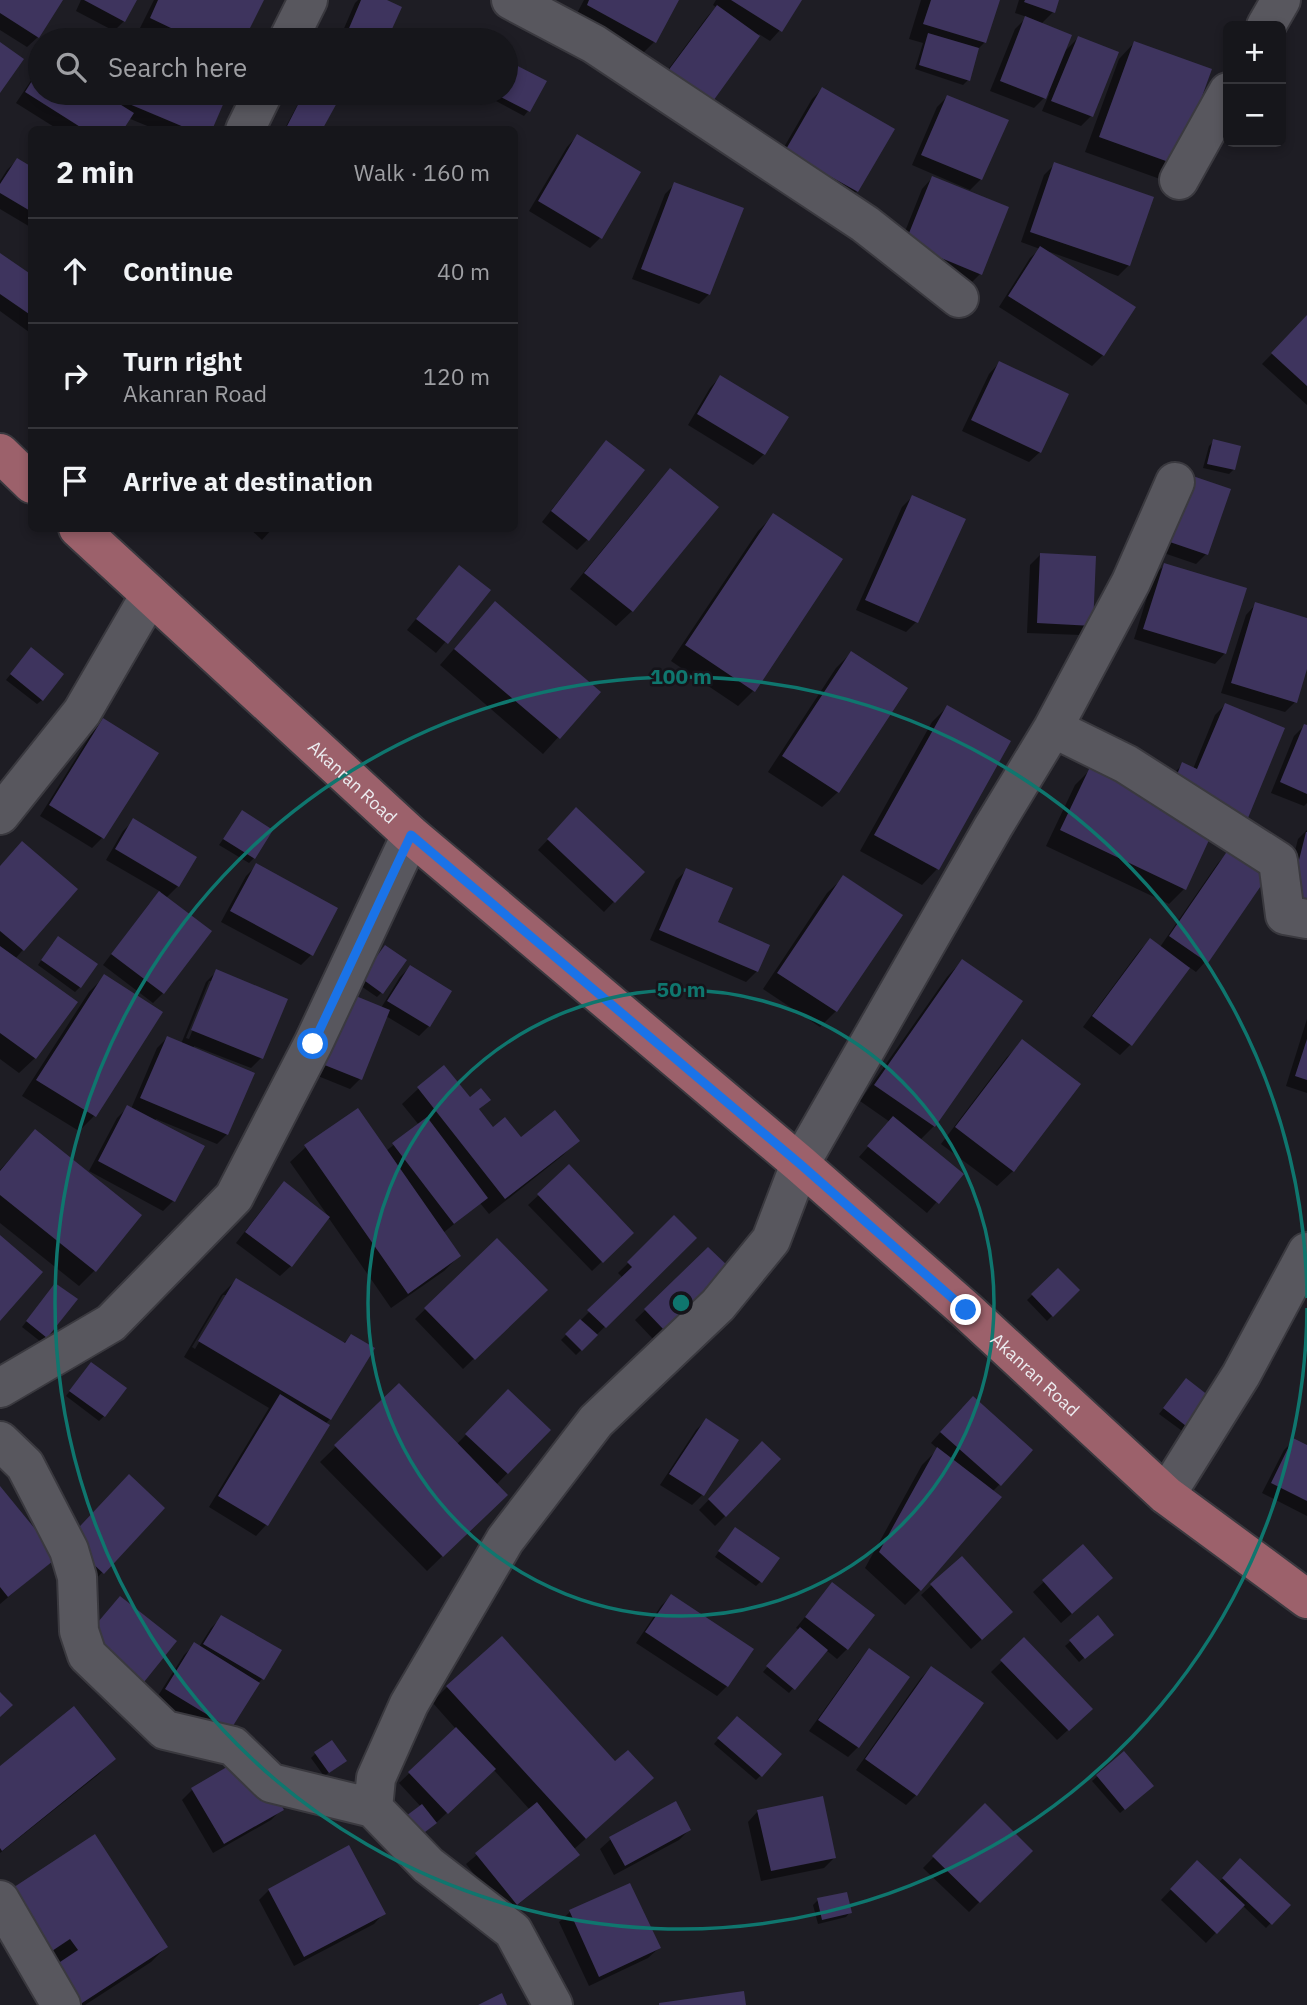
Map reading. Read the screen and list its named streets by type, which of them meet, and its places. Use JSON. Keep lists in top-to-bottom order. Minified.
{"streets":{"main road":["Akanran Road"]},"page":{"map_buttons":["+","−"],"search":"Search here","heading":["2 min","Walk · 160 m"],"list":[["Continue","40 m"],["Turn right","Akanran Road","120 m"],"Arrive at destination"]},"rings":["100 m","50 m"]}
